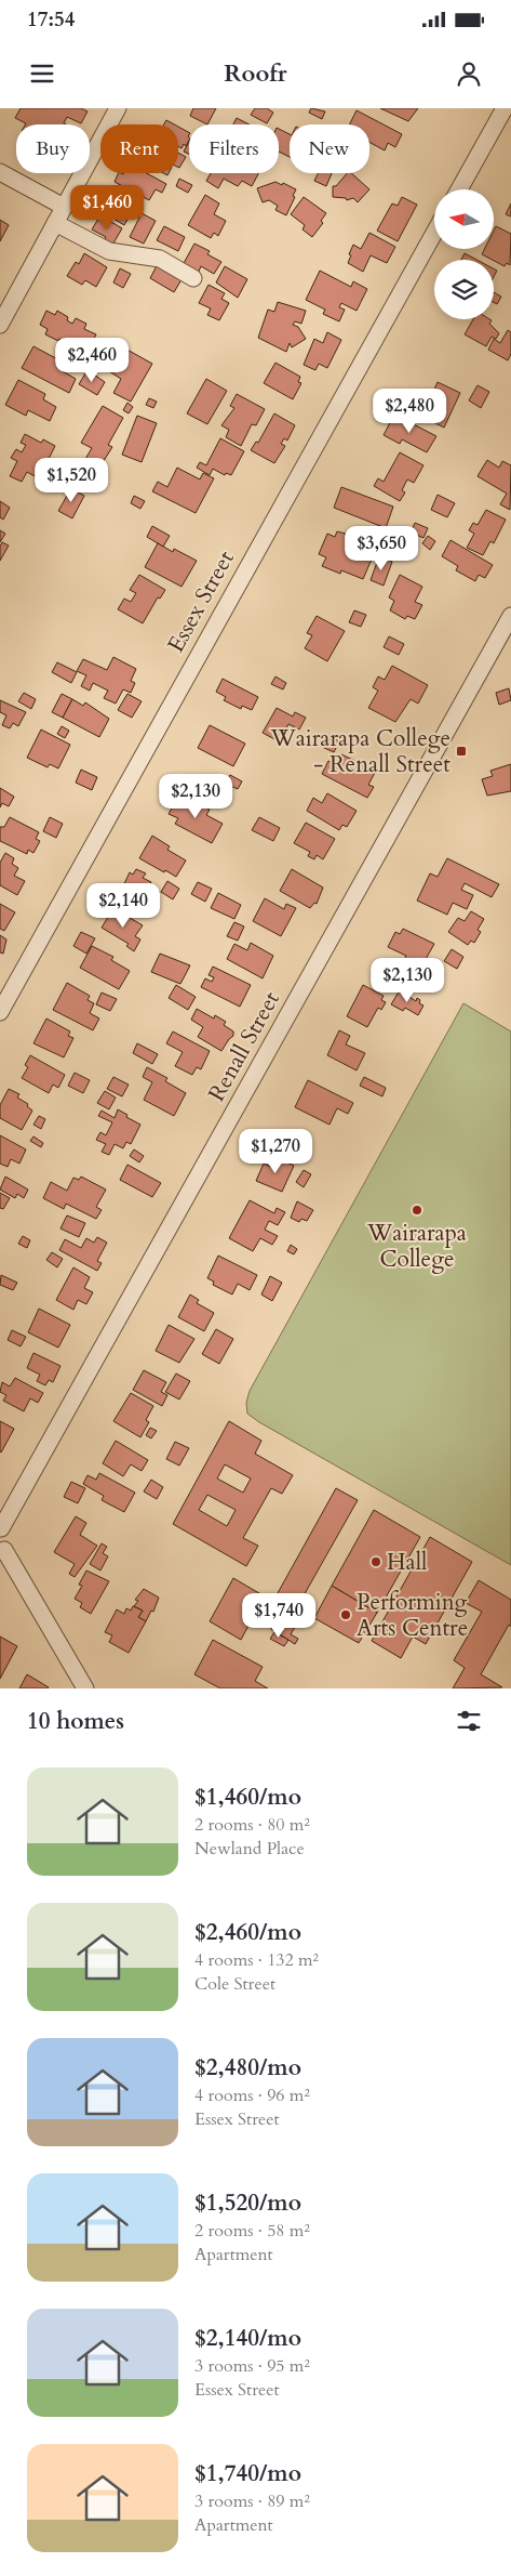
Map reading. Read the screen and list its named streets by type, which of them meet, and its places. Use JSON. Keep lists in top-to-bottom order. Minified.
{"streets":{"street":["Essex Street","Renall Street"]},"places":{"transit":["Wairarapa College - Renall Street"],"other":["Wairarapa College","Hall","Performing Arts Centre"]},"north":"left","page":{"status":"17:54","header":"Roofr","chip":["Buy","Rent","Filters","New"],"price":["$1,460","$2,460","$2,480","$1,520","$3,650","$2,130","$2,140","$2,130","$1,270","$1,740"],"heading":"10 homes","list":[{"name":"$1,460/mo","note":"2 rooms · 80 m² · Newland Place"},{"name":"$2,460/mo","note":"4 rooms · 132 m² · Cole Street"},{"name":"$2,480/mo","note":"4 rooms · 96 m² · Essex Street"},{"name":"$1,520/mo","note":"2 rooms · 58 m² · Apartment"},{"name":"$2,140/mo","note":"3 rooms · 95 m² · Essex Street"},{"name":"$1,740/mo","note":"3 rooms · 89 m² · Apartment"}]}}
